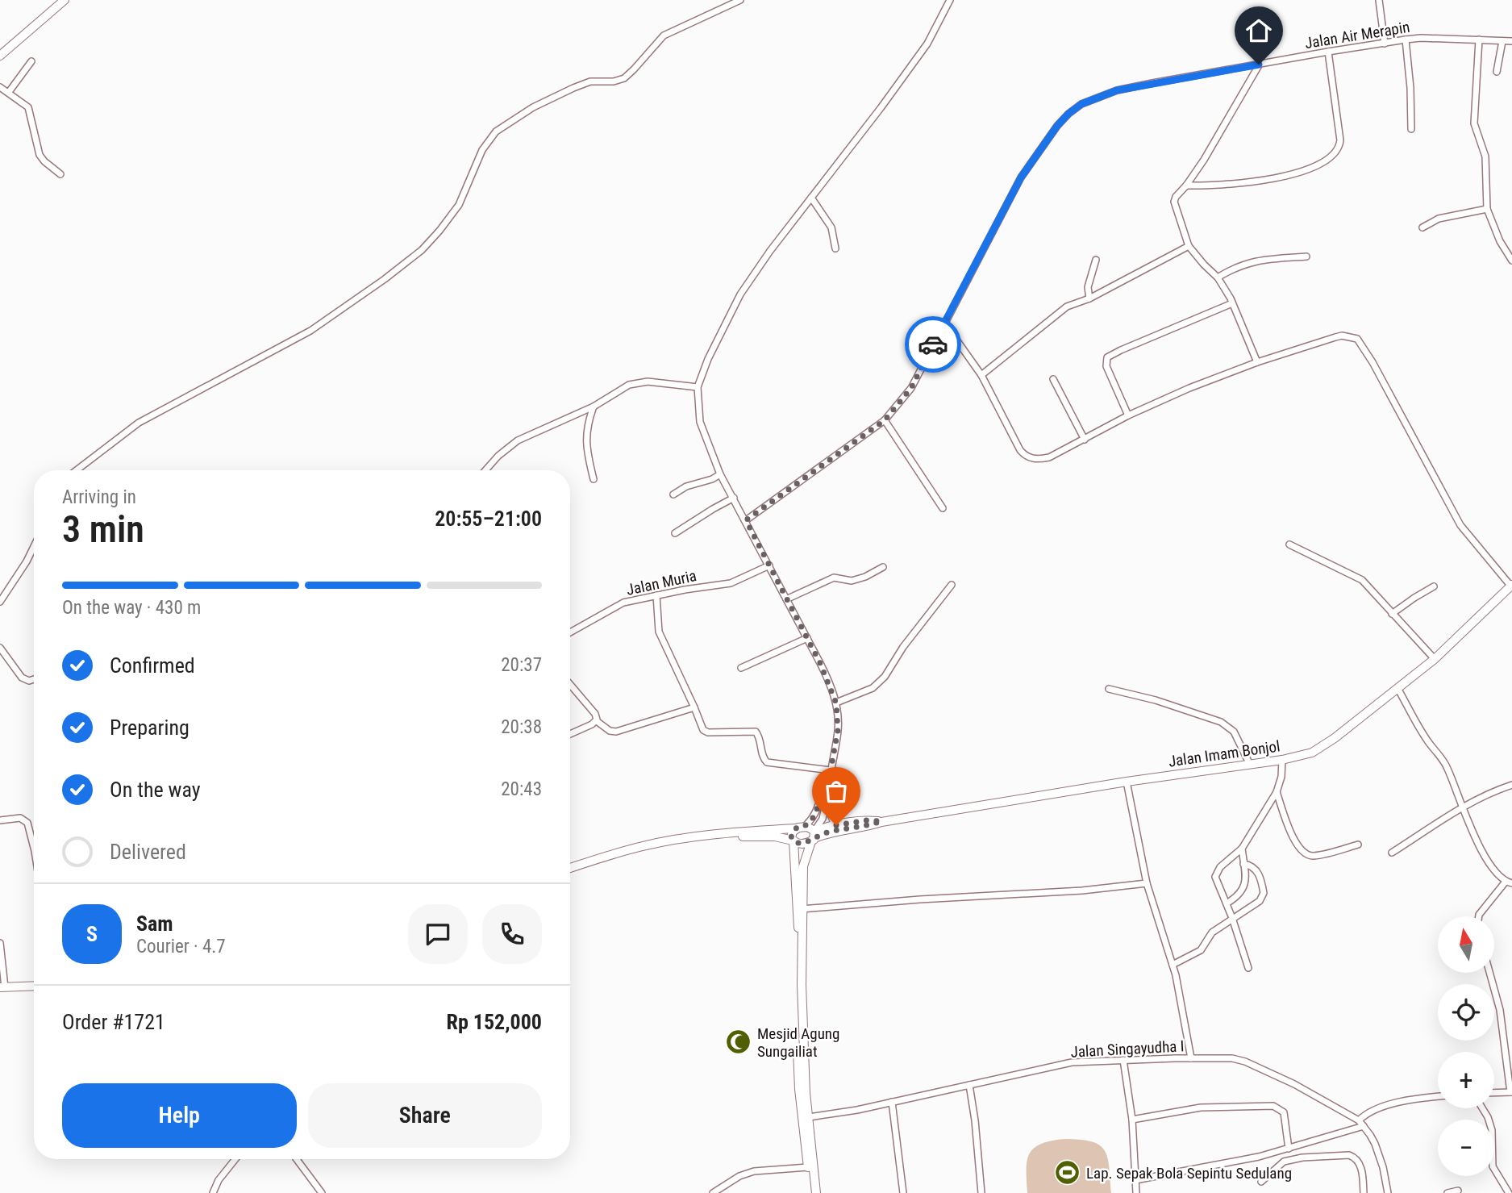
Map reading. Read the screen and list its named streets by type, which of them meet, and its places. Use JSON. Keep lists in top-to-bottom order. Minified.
{"streets":{"main road":["Jalan Imam Bonjol"],"street":["Jalan Air Merapin","Jalan Muria","Jalan Singayudha I"]},"places":{"mosque":["Mesjid Agung Sungailiat"],"sports":["Lap. Sepak Bola Sepintu Sedulang"]},"north":"top","page":{"heading":["3 min","Arriving in","20:55–21:00"],"panel":["Sam","Courier · 4.7","Order #1721","Rp 152,000"],"bar":"On the way · 430 m","list":[["Confirmed","20:37"],["Preparing","20:38"],["On the way","20:43"],"Delivered"],"round":"S","map_buttons":["+","−"],"buttons":["Help","Share"]}}
